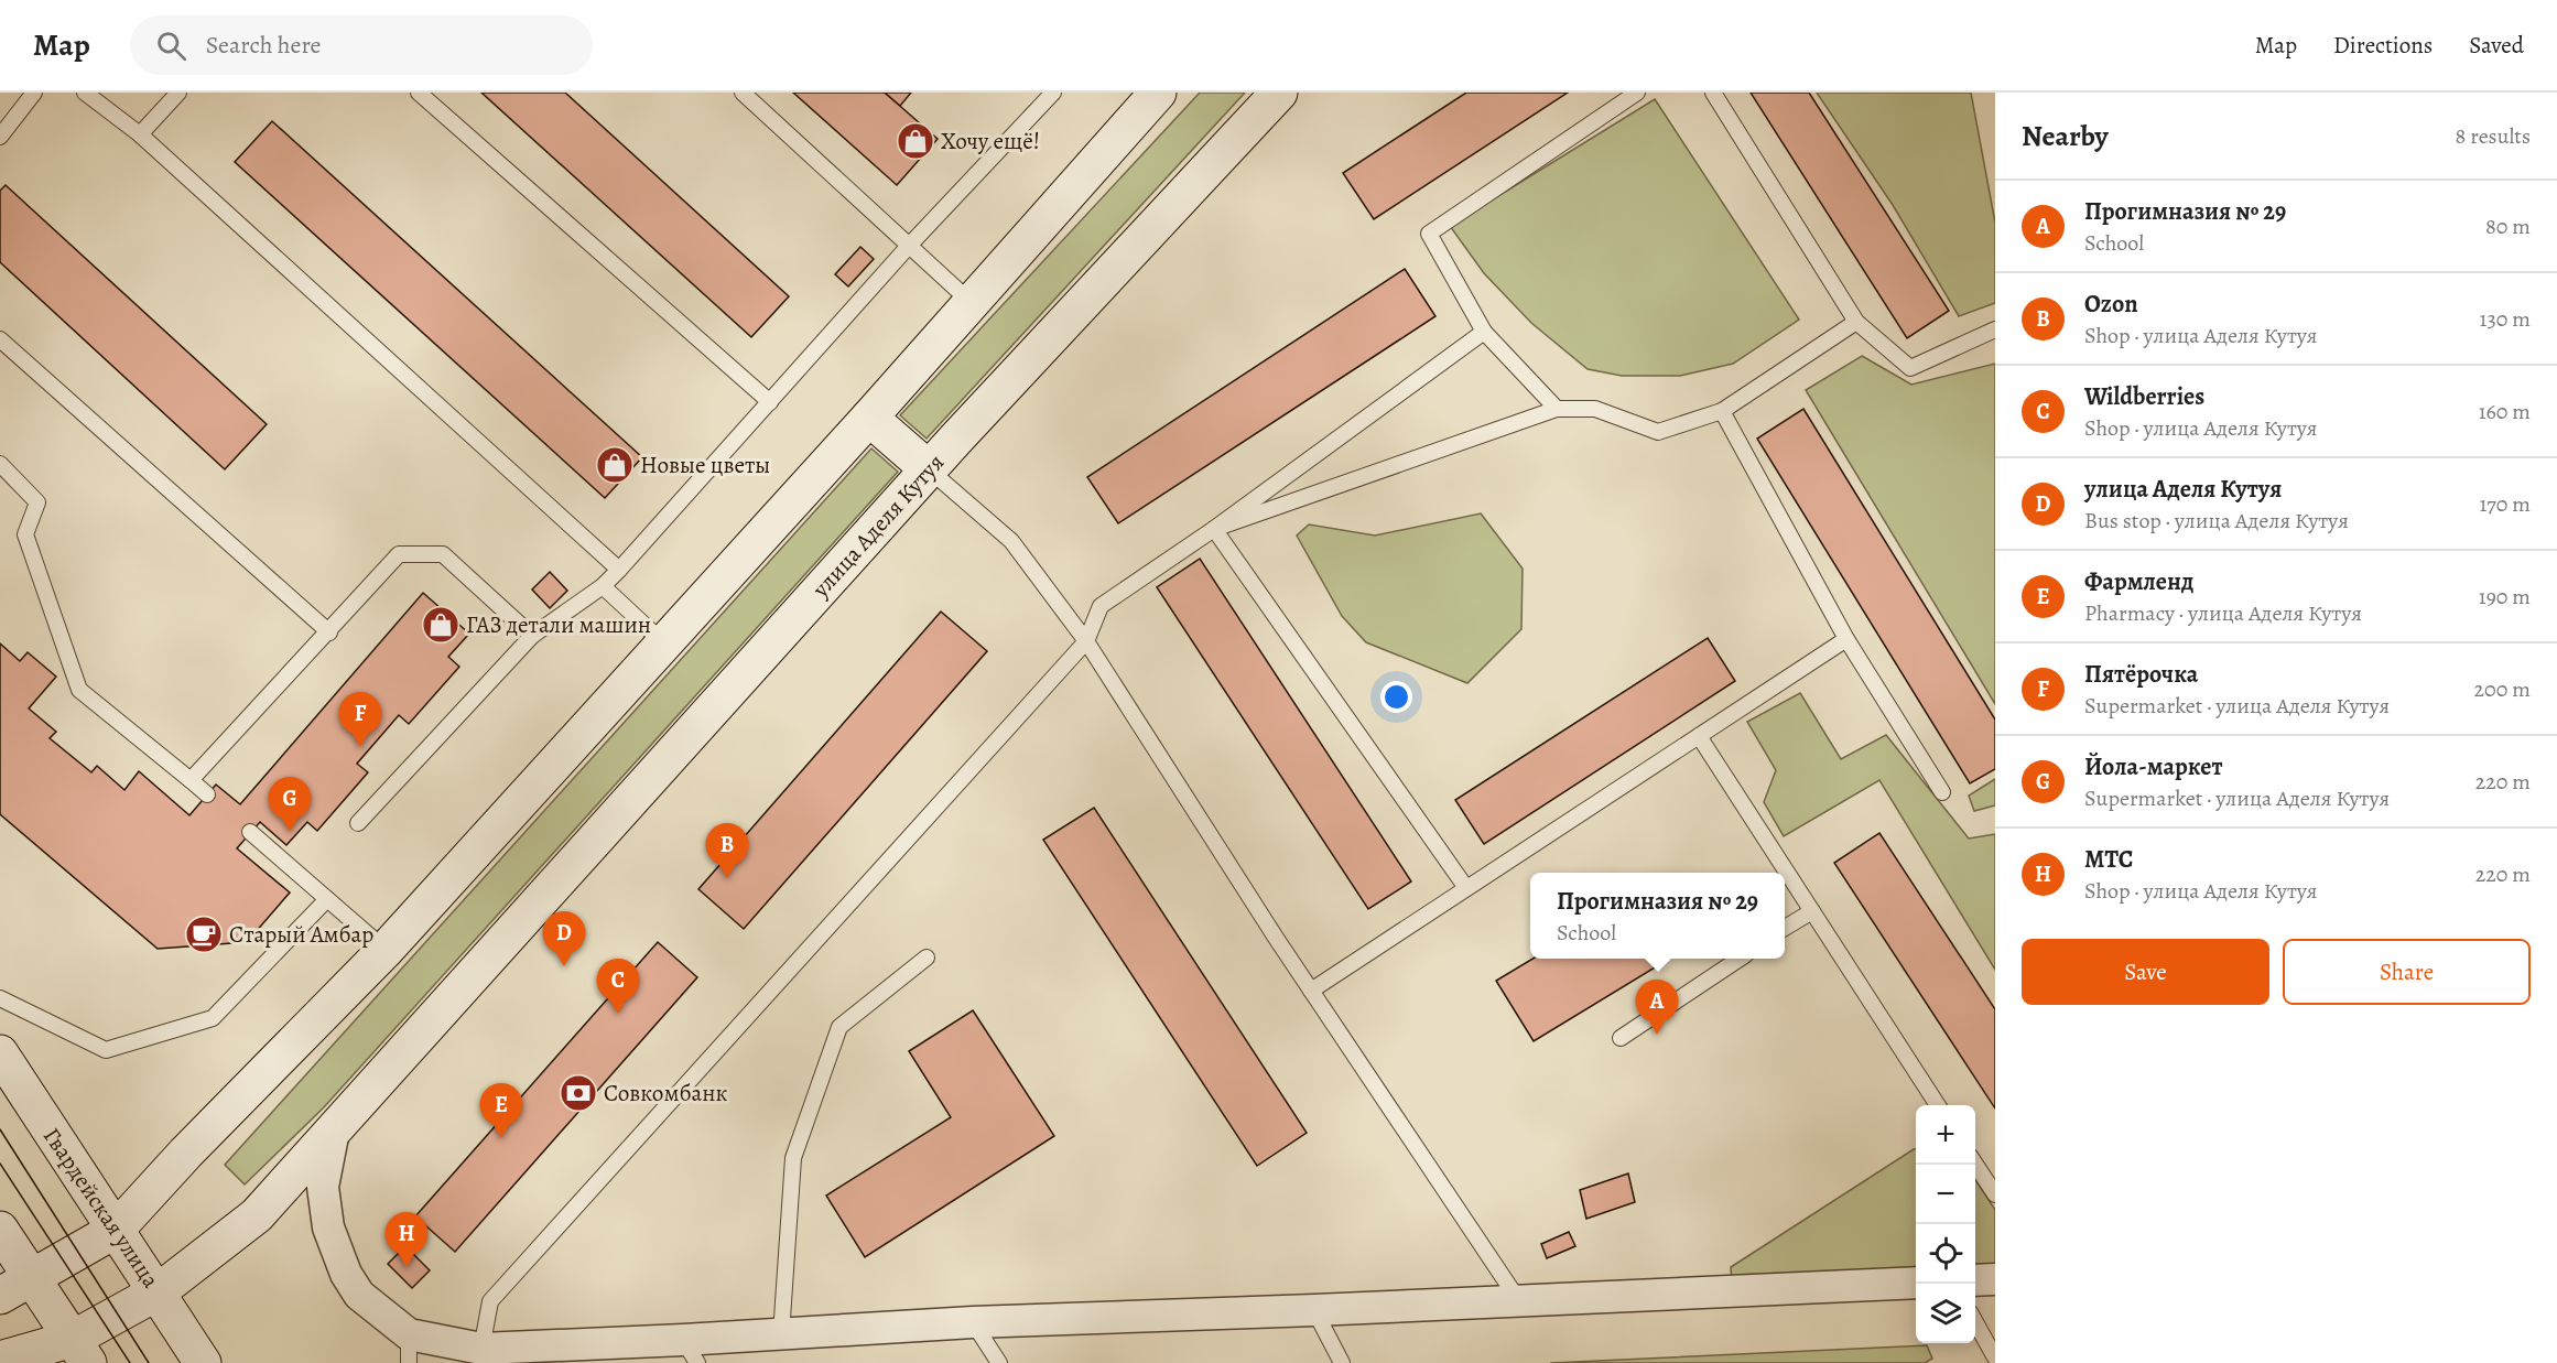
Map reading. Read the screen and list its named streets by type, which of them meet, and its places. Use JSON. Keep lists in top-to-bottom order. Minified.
{"streets":{"main road":["улица Аделя Кутуя","Гвардейская улица"]},"crossings":[["улица Аделя Кутуя","Гвардейская улица"]],"places":{"shop":["Хочу ещё!","Новые цветы","ГАЗ детали машин"],"cafe":["Старый Амбар"],"bank":["Совкомбанк"]},"page":{"header":"Map","search":"Search here","nav":["Map","Directions","Saved"],"heading":["Nearby","8 results"],"list":[{"mark":"A","name":"Прогимназия № 29","note":"School","value":"80 m"},{"mark":"B","name":"Ozon","note":"Shop · улица Аделя Кутуя","value":"130 m"},{"mark":"C","name":"Wildberries","note":"Shop · улица Аделя Кутуя","value":"160 m"},{"mark":"D","name":"улица Аделя Кутуя","note":"Bus stop · улица Аделя Кутуя","value":"170 m"},{"mark":"E","name":"Фармленд","note":"Pharmacy · улица Аделя Кутуя","value":"190 m"},{"mark":"F","name":"Пятёрочка","note":"Supermarket · улица Аделя Кутуя","value":"200 m"},{"mark":"G","name":"Йола-маркет","note":"Supermarket · улица Аделя Кутуя","value":"220 m"},{"mark":"H","name":"МТС","note":"Shop · улица Аделя Кутуя","value":"220 m"}],"pins":["F","G","B","D","C","A","E","H"],"popup":["Прогимназия № 29","School"],"buttons":["Save","Share"],"map_buttons":["+","−"]}}
